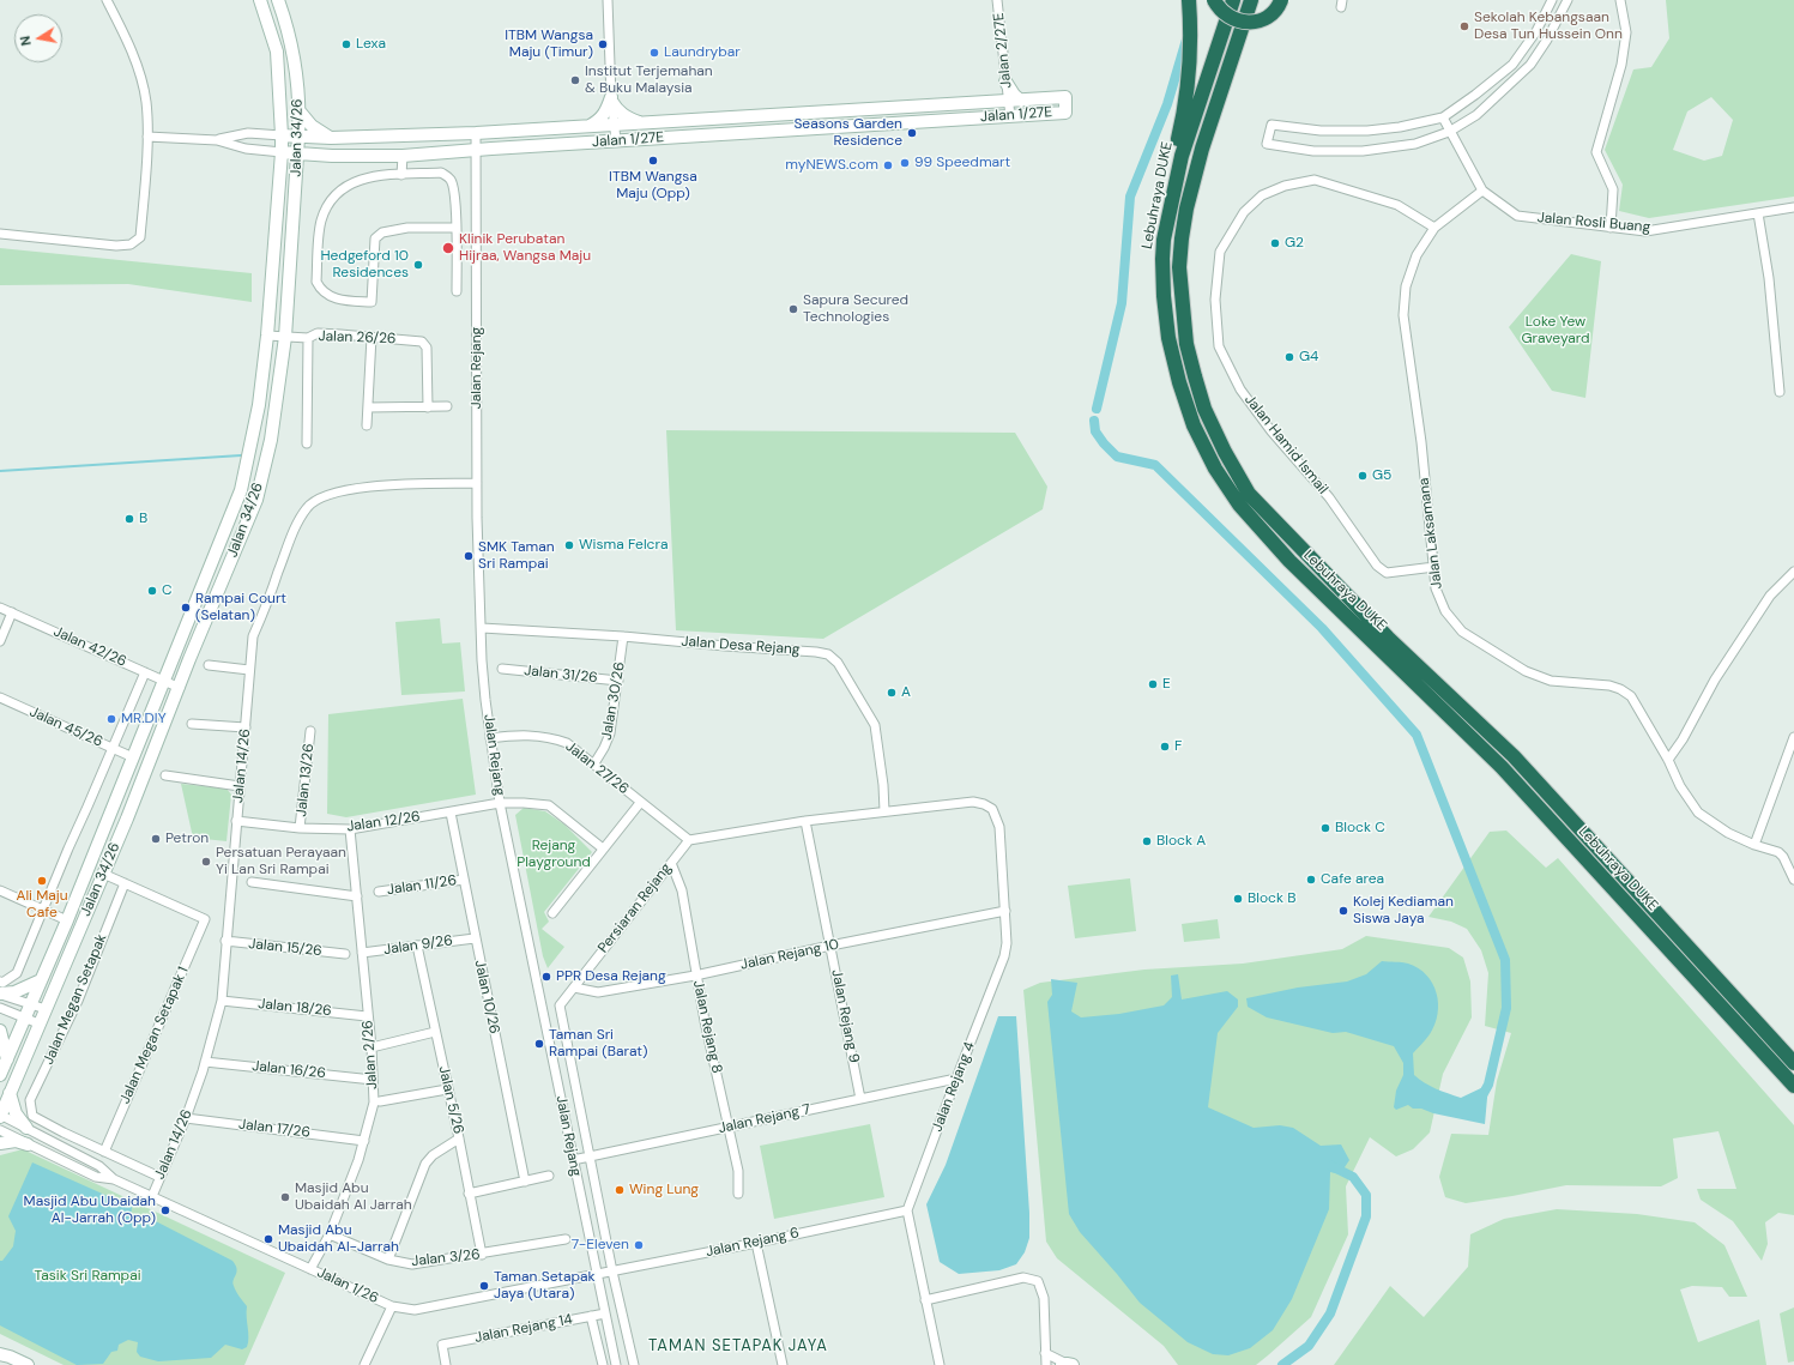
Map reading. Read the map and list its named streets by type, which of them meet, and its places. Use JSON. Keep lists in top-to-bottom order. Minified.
{"streets":{"highway":["Lebuhraya DUKE"],"main road":["Jalan 1/27E","Jalan 34/26"],"street":["Jalan 2/27E","Jalan Rosli Buang","Jalan 26/26","Jalan Rejang","Jalan Hamid Ismail","Jalan Laksamana","Jalan Desa Rejang","Jalan 42/26","Jalan 31/26","Jalan 30/26","Jalan 45/26","Jalan 14/26","Jalan 27/26","Jalan 13/26","Jalan 12/26","Jalan 11/26","Persiaran Rejang","Jalan 9/26","Jalan 15/26","Jalan Rejang 10","Jalan 10/26","Jalan Megan Setapak","Jalan 18/26","Jalan Rejang 9","Jalan Rejang 8","Jalan Megan Setapak 1","Jalan 2/26","Jalan 16/26","Jalan Rejang 4","Jalan 5/26","Jalan Rejang 7","Jalan 17/26","Jalan Rejang 6","Jalan 3/26","Jalan 1/26","Jalan Rejang 14"]},"crossings":[["Jalan 2/27E","Jalan 1/27E"],["Jalan 1/27E","Jalan Rejang"],["Jalan 34/26","Jalan 26/26"],["Jalan 34/26","Jalan 42/26"],["Jalan 34/26","Jalan 45/26"],["Jalan 34/26","Jalan 1/26"],["Jalan Rosli Buang","Jalan Laksamana"],["Jalan Rejang","Jalan Desa Rejang"],["Jalan Rejang","Jalan 14/26"],["Jalan Rejang","Jalan 27/26"],["Jalan Rejang","Jalan 12/26"],["Jalan Rejang","Jalan Rejang 7"],["Jalan Rejang","Jalan Rejang 6"],["Jalan Rejang","Jalan 1/26"],["Jalan Rejang","Jalan Rejang 14"],["Jalan Hamid Ismail","Jalan Laksamana"],["Jalan Desa Rejang","Jalan 30/26"],["Jalan Desa Rejang","Jalan Rejang 4"],["Jalan 31/26","Jalan 30/26"],["Jalan 30/26","Jalan 27/26"],["Jalan 14/26","Jalan 12/26"],["Jalan 14/26","Jalan 15/26"],["Jalan 14/26","Jalan 18/26"],["Jalan 14/26","Jalan 16/26"],["Jalan 14/26","Jalan 17/26"],["Jalan 14/26","Jalan 1/26"],["Jalan 27/26","Persiaran Rejang"],["Jalan 13/26","Jalan 12/26"],["Jalan 12/26","Jalan 10/26"],["Jalan 12/26","Jalan 2/26"],["Jalan 11/26","Jalan 10/26"],["Persiaran Rejang","Jalan Rejang 10"],["Persiaran Rejang","Jalan Rejang 8"],["Persiaran Rejang","Jalan Rejang 7"],["Persiaran Rejang","Jalan Rejang 6"],["Jalan 9/26","Jalan 10/26"],["Jalan 9/26","Jalan 2/26"],["Jalan 9/26","Jalan 5/26"],["Jalan Rejang 10","Jalan Rejang 9"],["Jalan Rejang 10","Jalan Rejang 8"],["Jalan Megan Setapak","Jalan Megan Setapak 1"],["Jalan 18/26","Jalan 2/26"],["Jalan Rejang 9","Jalan Rejang 7"],["Jalan Rejang 8","Jalan Rejang 7"],["Jalan 2/26","Jalan 16/26"],["Jalan 2/26","Jalan 17/26"],["Jalan 2/26","Jalan 3/26"],["Jalan 2/26","Jalan 1/26"],["Jalan Rejang 4","Jalan Rejang 7"],["Jalan Rejang 4","Jalan Rejang 6"],["Jalan 5/26","Jalan 3/26"],["Jalan Rejang 6","Jalan 1/26"]],"districts":["TAMAN SETAPAK JAYA"],"parks":["Loke Yew Graveyard","Rejang Playground","Tasik Sri Rampai"],"places":["Sekolah Kebangsaan Desa Tun Hussein Onn","Lexa","ITBM Wangsa Maju (Timur)","Laundrybar","Institut Terjemahan & Buku Malaysia","Seasons Garden Residence","ITBM Wangsa Maju (Opp)","99 Speedmart","myNEWS.com","G2","Klinik Perubatan Hijraa, Wangsa Maju","Hedgeford 10 Residences","Sapura Secured Technologies","G4","G5","B","Wisma Felcra","SMK Taman Sri Rampai","C","Rampai Court (Selatan)","E","A","MR.DIY","F","Block C","Petron","Block A","Persatuan Perayaan Yi Lan Sri Rampai","Cafe area","Ali Maju Cafe","Block B","Kolej Kediaman Siswa Jaya","PPR Desa Rejang","Taman Sri Rampai (Barat)","Wing Lung","Masjid Abu Ubaidah Al Jarrah","Masjid Abu Ubaidah Al-Jarrah (Opp)","Masjid Abu Ubaidah Al-Jarrah","7-Eleven","Taman Setapak Jaya (Utara)"],"north":"left"}
